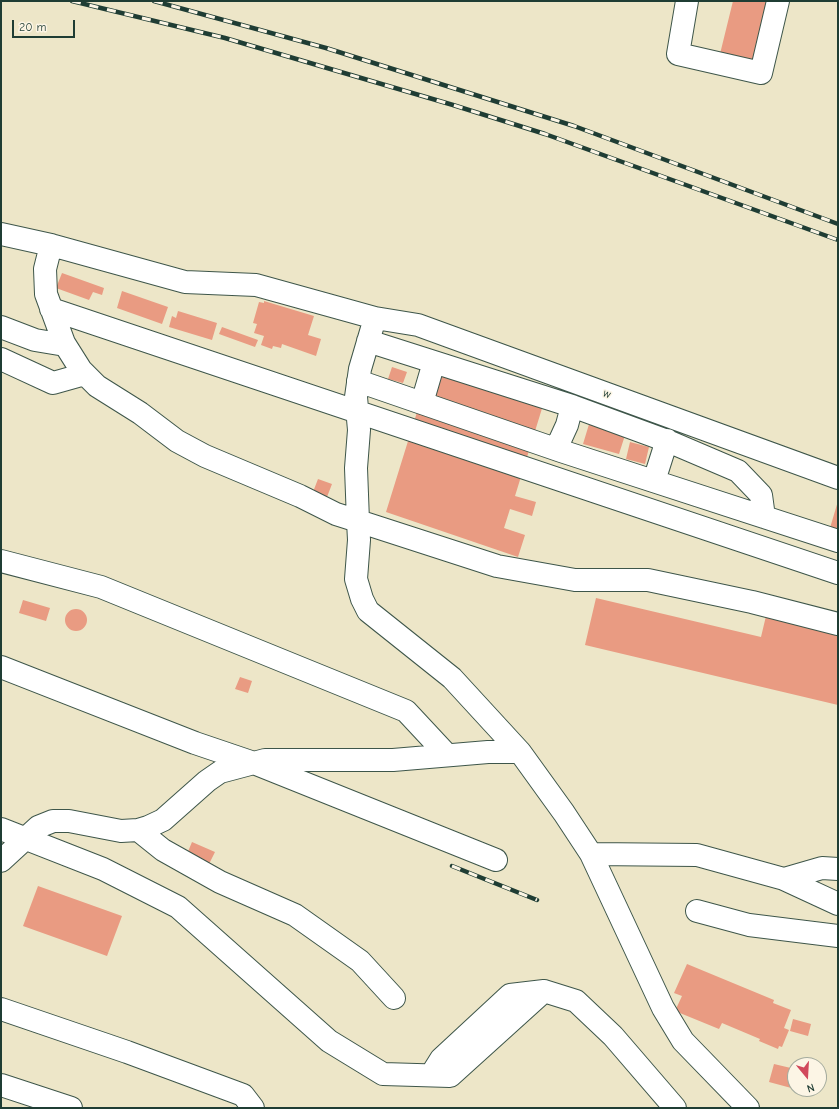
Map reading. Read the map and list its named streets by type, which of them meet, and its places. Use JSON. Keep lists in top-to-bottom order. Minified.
{"streets":{"lane":["w"]},"scale_bar":"20 m","north":"bottom"}
